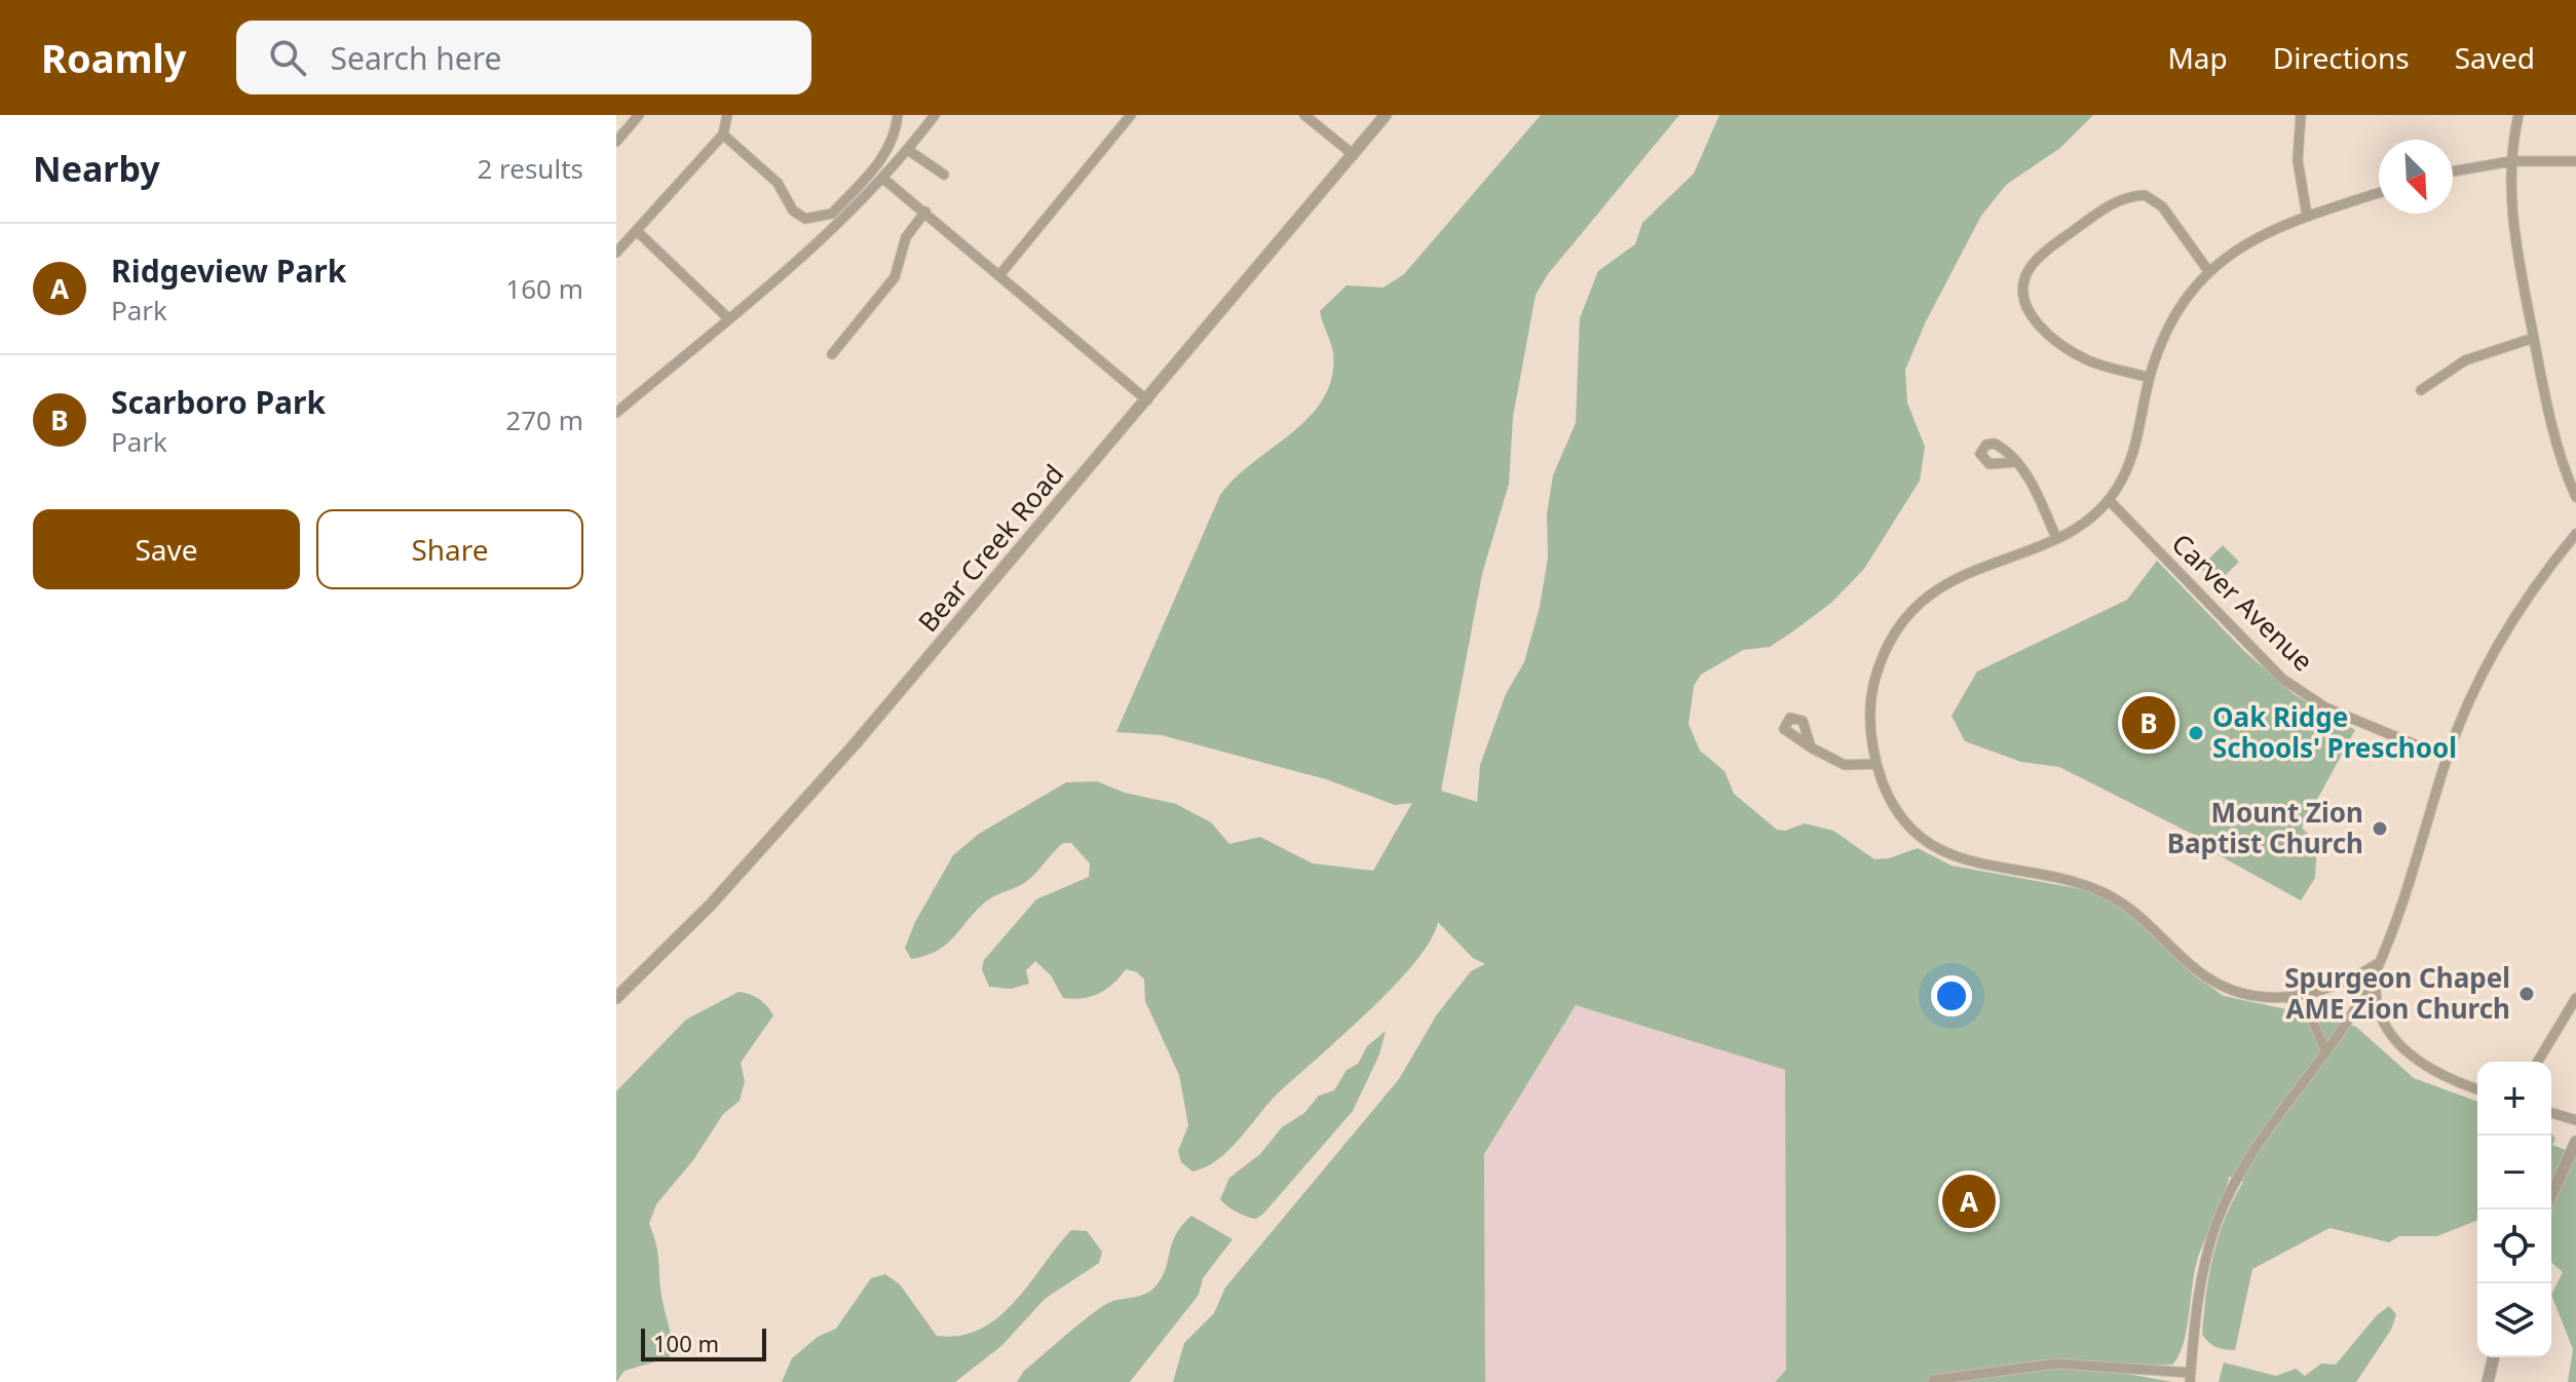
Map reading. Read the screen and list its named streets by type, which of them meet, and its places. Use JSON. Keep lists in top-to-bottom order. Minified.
{"streets":{"street":["Bear Creek Road","Carver Avenue"]},"places":["Oak Ridge Schools' Preschool","Mount Zion Baptist Church","Spurgeon Chapel AME Zion Church"],"scale_bar":"100 m","north":"bottom right","page":{"header":"Roamly","search":"Search here","nav":["Map","Directions","Saved"],"heading":["Nearby","2 results"],"list":[{"mark":"A","name":"Ridgeview Park","note":"Park","value":"160 m"},{"mark":"B","name":"Scarboro Park","note":"Park","value":"270 m"}],"buttons":["Save","Share"],"pins":["B","A"],"map_buttons":["+","−"],"scale":"100 m"}}
